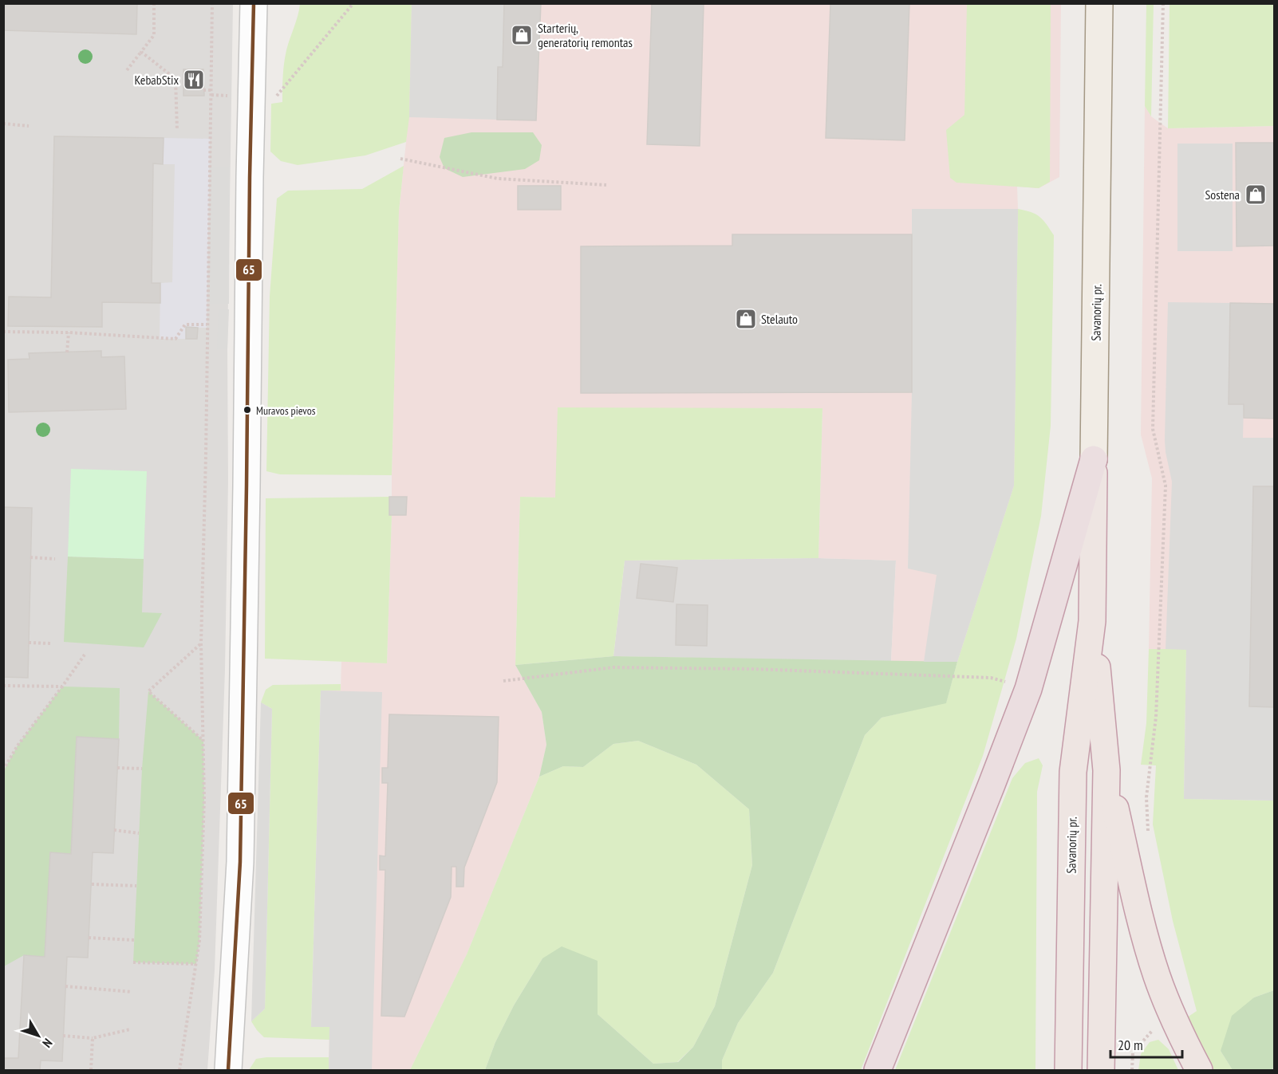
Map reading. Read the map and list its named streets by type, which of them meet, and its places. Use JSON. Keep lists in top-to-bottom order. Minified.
{"streets":{"highway":["Savanorių pr."]},"places":{"shop":["Starterių, generatorių remontas","Sostena","Stelauto"],"restaurant":["KebabStix"],"other":["Muravos pievos"]},"lines":["transit line 65"],"scale_bar":"20 m","north":"bottom right"}
